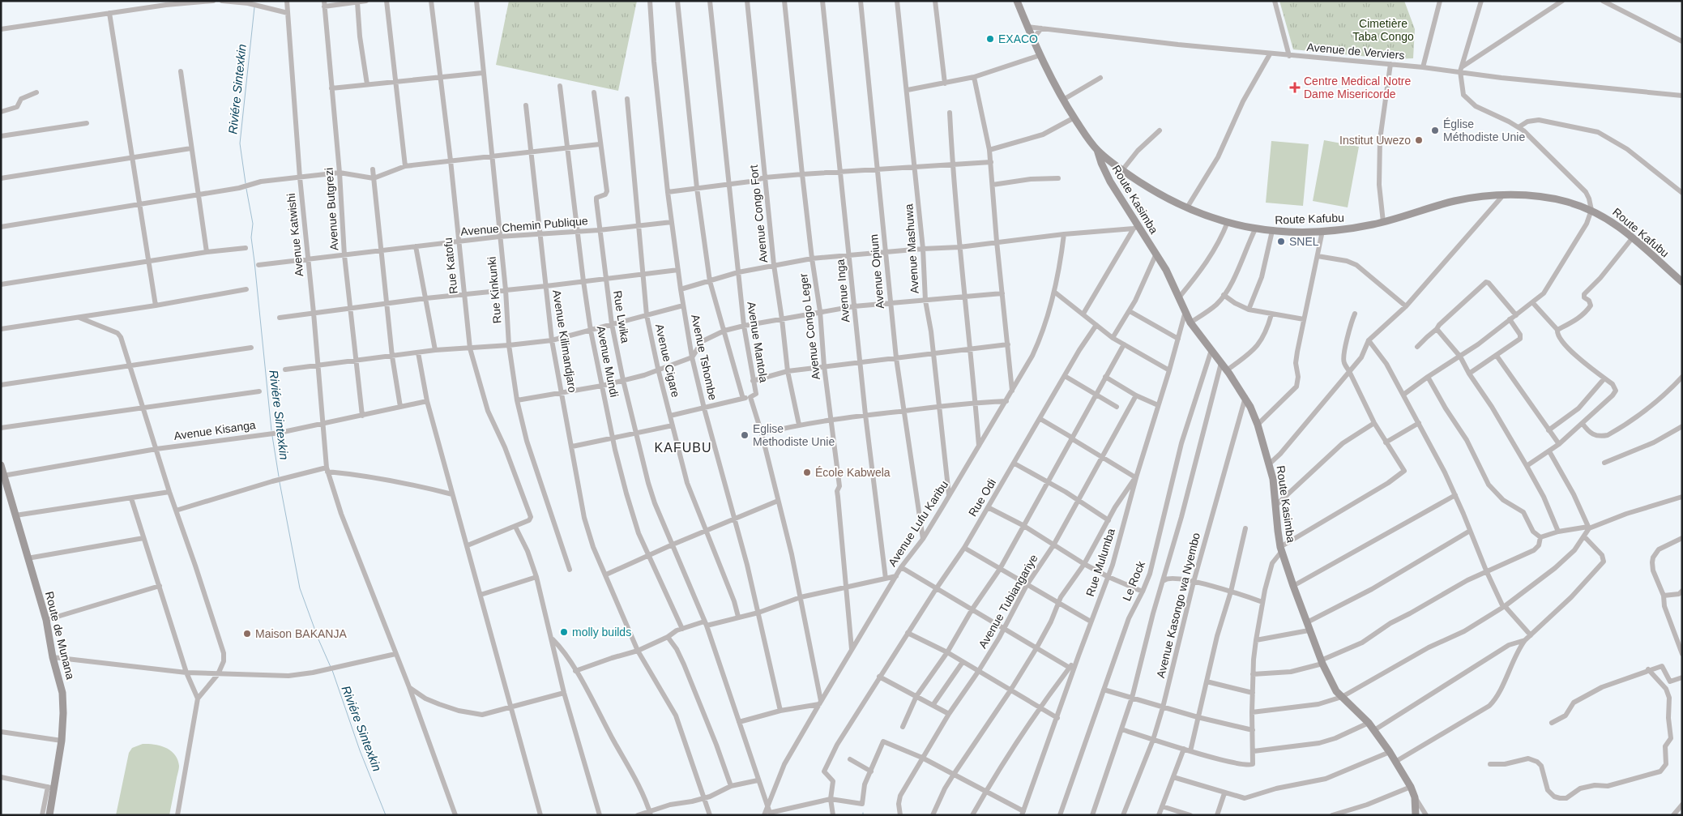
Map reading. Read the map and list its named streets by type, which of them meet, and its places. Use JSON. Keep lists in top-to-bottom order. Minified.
{"streets":{"main road":["Route Kasimba","Route Kafubu","Route de Munana"],"street":["Avenue de Verviers","Avenue Butgrezi","Avenue Congo Fort","Avenue Chemin Publique","Avenue Katwishi","Avenue Mashuwa","Rue Katofu","Avenue Opium","Rue Kinkunki","Avenue Inga","Rue Lwika","Avenue Congo Leger","Avenue Kilimandjaro","Avenue Mantola","Avenue Tshombe","Avenue Cigare","Avenue Mundi","Avenue Kisanga","Rue Odi","Avenue Lufu Karibu","Rue Mulumba","Le Rock","Avenue Tubiangariye","Avenue Kasongo wa Nyembo"]},"crossings":[["Avenue de Verviers","Route Kafubu"],["Route Kasimba","Route Kafubu"],["Route Kasimba","Rue Mulumba"],["Route Kasimba","Le Rock"],["Route Kasimba","Avenue Kasongo wa Nyembo"],["Avenue Butgrezi","Avenue Chemin Publique"],["Avenue Butgrezi","Avenue Kisanga"],["Avenue Chemin Publique","Avenue Katwishi"],["Avenue Chemin Publique","Rue Katofu"],["Avenue Chemin Publique","Rue Kinkunki"],["Avenue Chemin Publique","Rue Lwika"],["Avenue Chemin Publique","Avenue Kilimandjaro"],["Avenue Chemin Publique","Avenue Tshombe"],["Avenue Chemin Publique","Avenue Cigare"],["Avenue Chemin Publique","Avenue Mundi"],["Avenue Katwishi","Avenue Kisanga"],["Avenue Mashuwa","Avenue Lufu Karibu"],["Avenue Opium","Avenue Lufu Karibu"],["Rue Lwika","Avenue Lufu Karibu"],["Avenue Congo Leger","Avenue Lufu Karibu"],["Avenue Mantola","Avenue Lufu Karibu"],["Avenue Kisanga","Route de Munana"]],"districts":["KAFUBU"],"water":["Riviére Sintexkin"],"parks":["Cimetière Taba Congo"],"places":{"other":["EXACO","Église Méthodiste Unie","Institut Uwezo","SNEL","Eglise Methodiste Unie","École Kabwela","molly builds","Maison BAKANJA"],"health":["Centre Medical Notre Dame Misericorde"]}}
